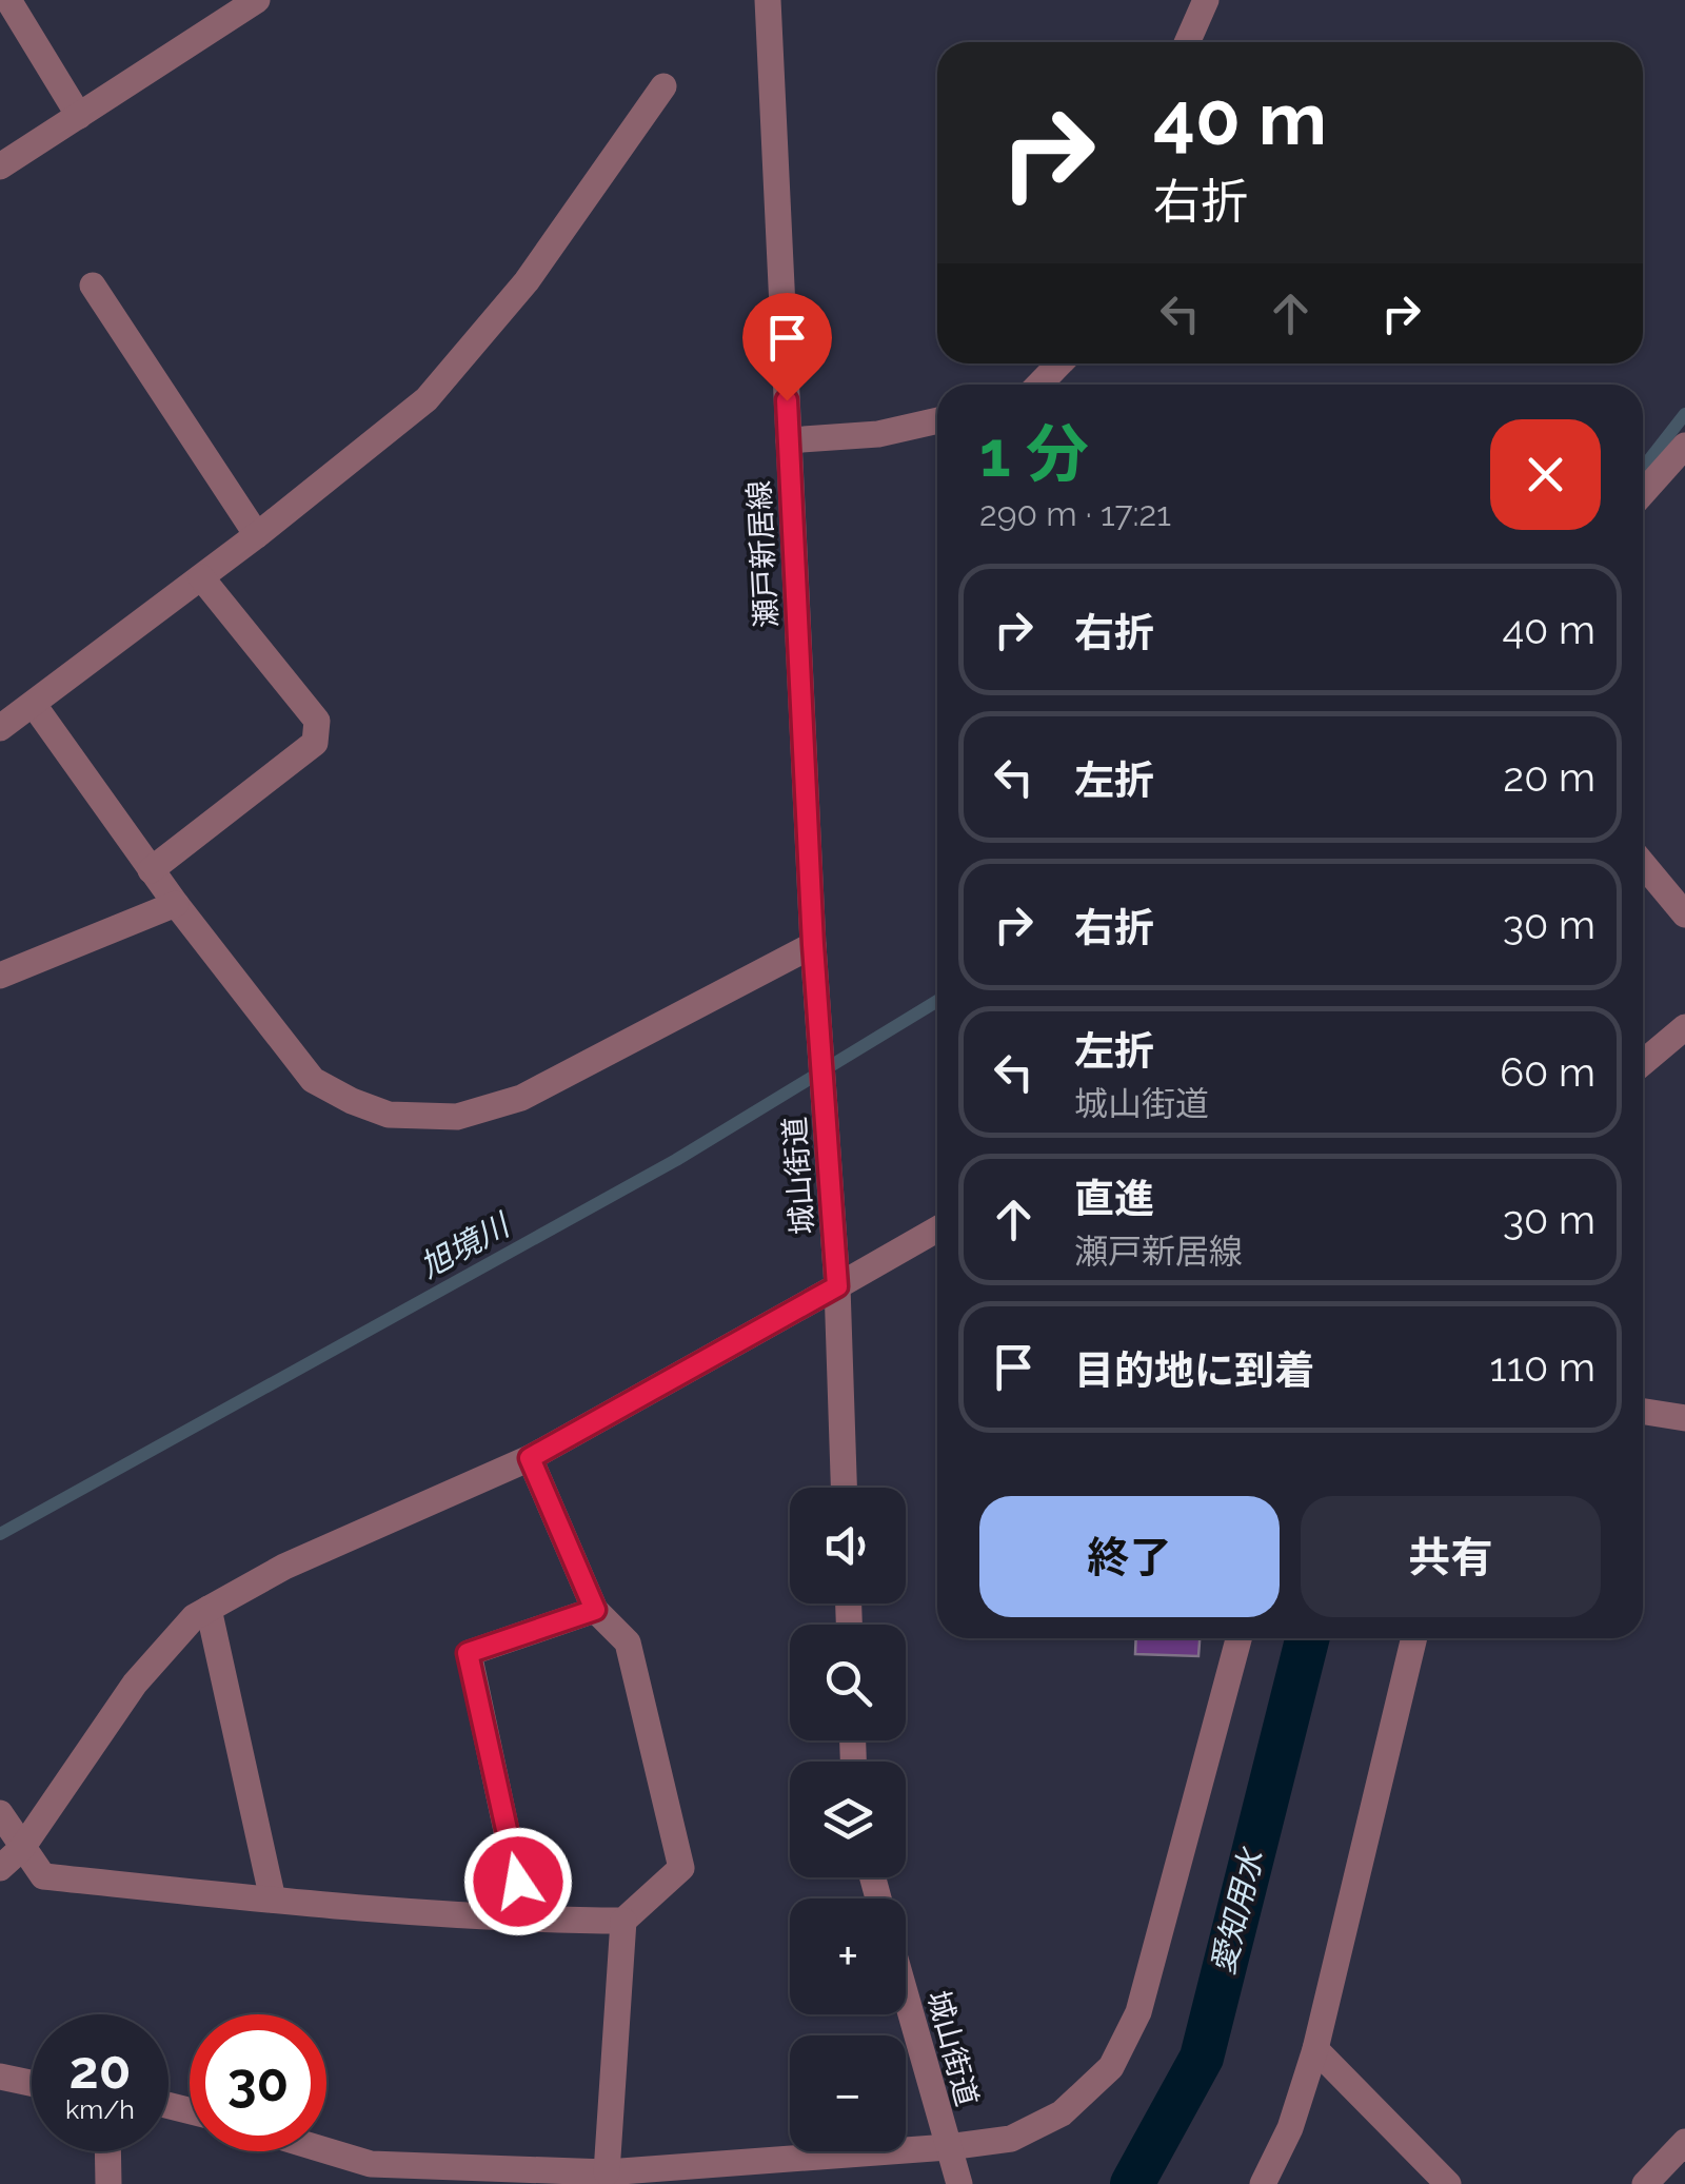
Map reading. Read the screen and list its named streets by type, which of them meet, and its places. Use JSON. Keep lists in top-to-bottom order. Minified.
{"streets":{"street":["瀬戸新居線","城山街道"]},"crossings":[["瀬戸新居線","城山街道"]],"water":["旭境川","愛知用水"],"page":{"turn":["40 m","右折"],"heading":["1 分","290 m · 17:21"],"list":[{"name":"右折","value":"40 m"},{"name":"左折","value":"20 m"},{"name":"右折","value":"30 m"},{"name":"左折","note":"城山街道","value":"60 m"},{"name":"直進","note":"瀬戸新居線","value":"30 m"},{"name":"目的地に到着","value":"110 m"}],"buttons":["終了","共有"],"map_buttons":["+","−"],"speed":"20 km/h","limit":"30"}}
